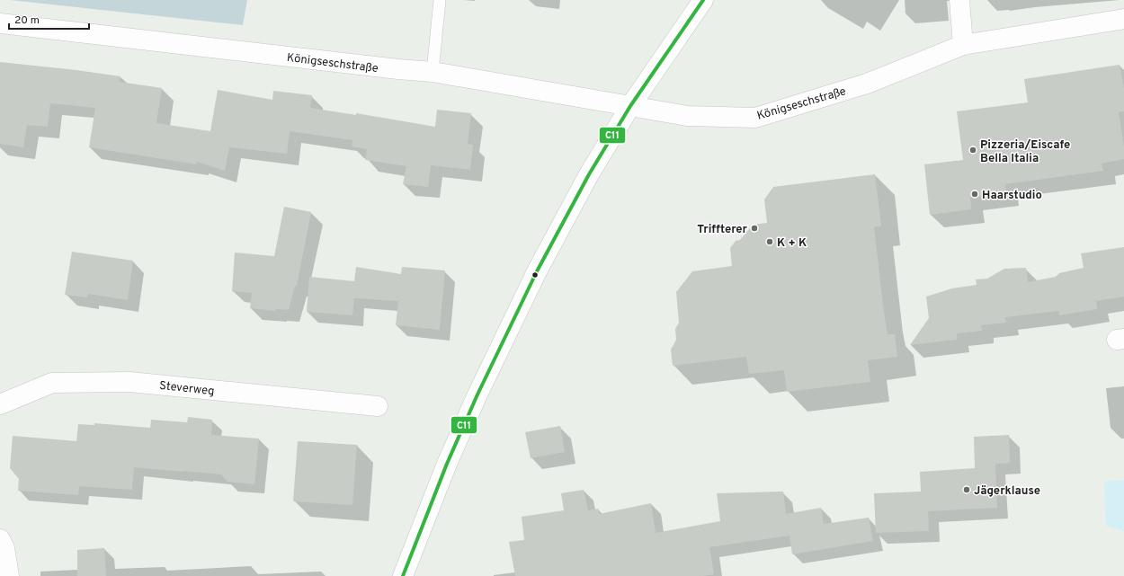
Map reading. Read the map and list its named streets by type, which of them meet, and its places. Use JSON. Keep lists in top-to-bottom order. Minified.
{"streets":{"street":["Königseschstraße","Steverweg"]},"places":["Pizzeria/Eiscafe Bella Italia","Haarstudio","Triffterer","K + K","Jägerklause"],"lines":["transit line C11"],"scale_bar":"20 m"}
